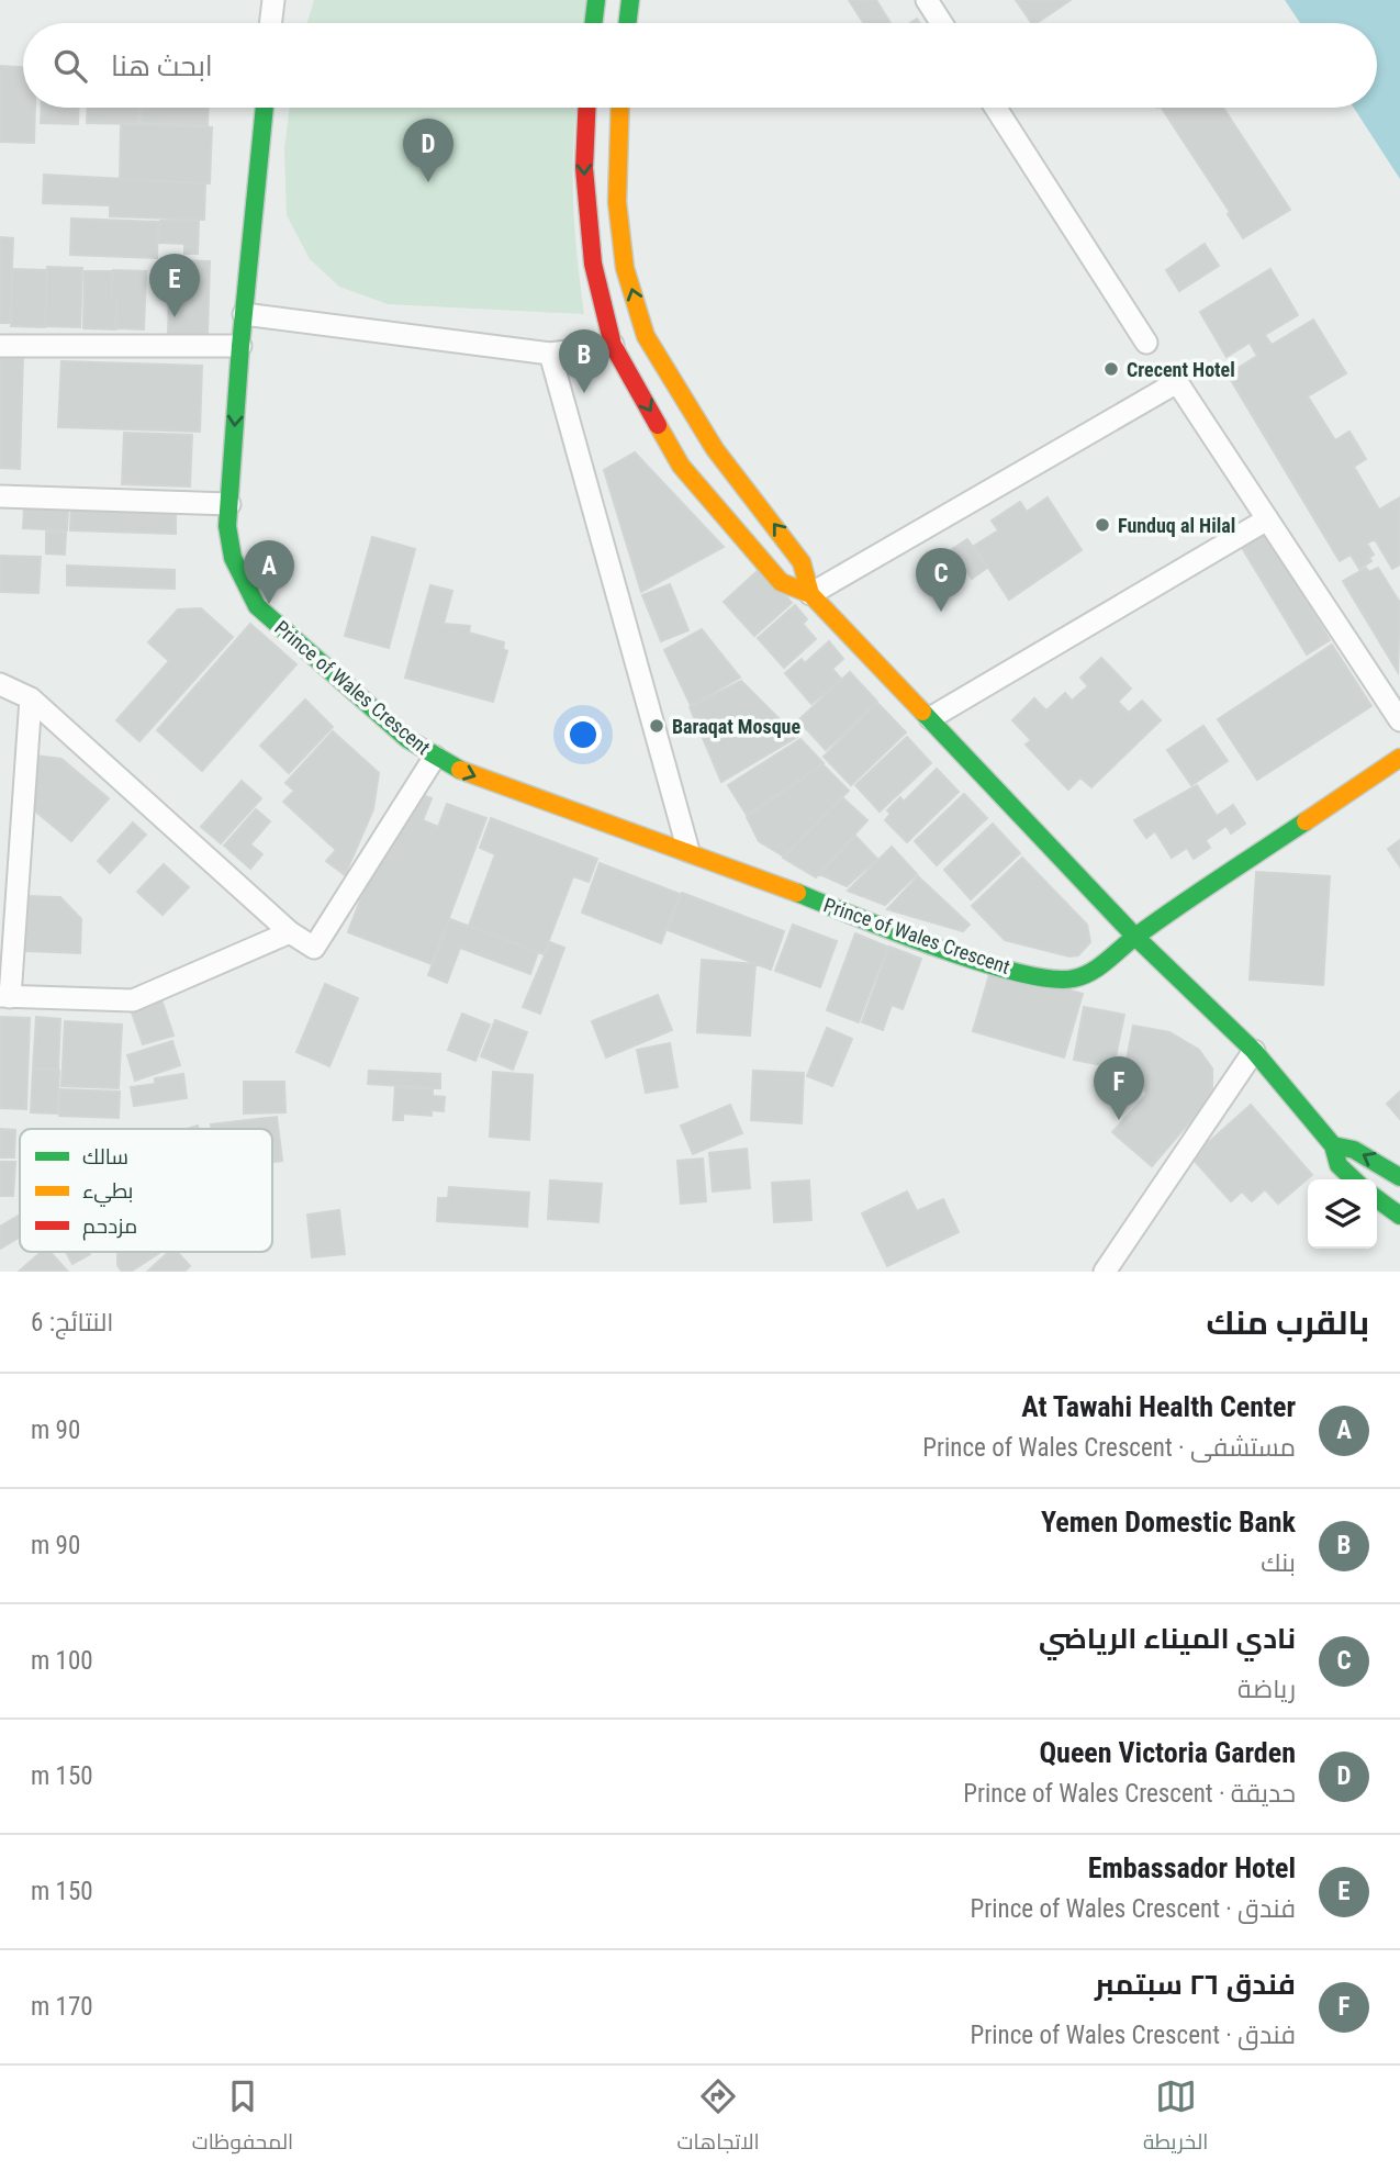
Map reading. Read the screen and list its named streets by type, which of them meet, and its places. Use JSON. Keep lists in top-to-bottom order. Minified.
{"streets":{"main road":["Prince of Wales Crescent"]},"places":["Crecent Hotel","Funduq al Hilal","Baraqat Mosque"],"legend":["سالك","بطيء","مزدحم"],"page":{"search":"ابحث هنا","pins":["D","E","B","A","C","F"],"heading":["بالقرب منك","النتائج: 6"],"list":[{"mark":"A","name":"At Tawahi Health Center","note":"مستشفى · Prince of Wales Crescent","value":"90 m"},{"mark":"B","name":"Yemen Domestic Bank","note":"بنك","value":"90 m"},{"mark":"C","name":"نادي الميناء الرياضي","note":"رياضة","value":"100 m"},{"mark":"D","name":"Queen Victoria Garden","note":"حديقة · Prince of Wales Crescent","value":"150 m"},{"mark":"E","name":"Embassador Hotel","note":"فندق · Prince of Wales Crescent","value":"150 m"},{"mark":"F","name":"فندق ۲٦ سبتمبر","note":"فندق · Prince of Wales Crescent","value":"170 m"}],"nav":["الخريطة","الاتجاهات","المحفوظات"]}}
